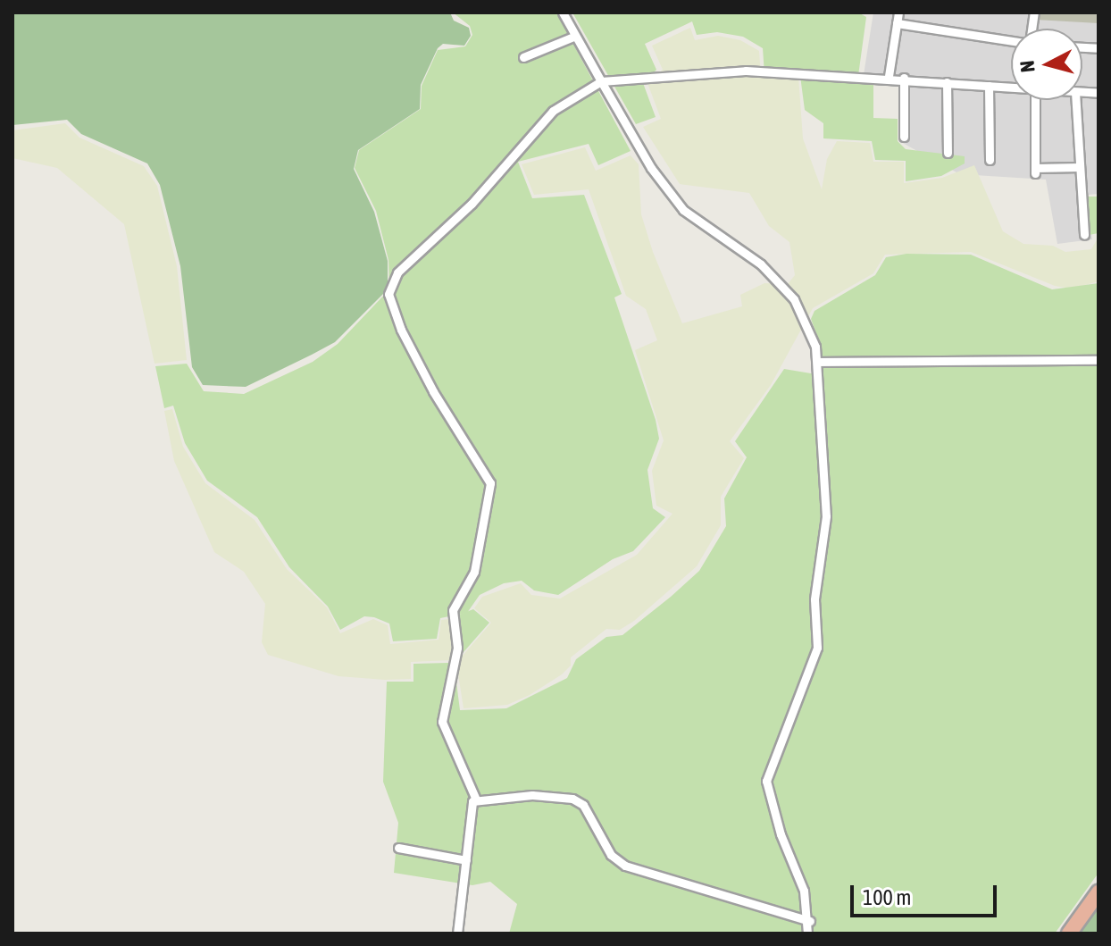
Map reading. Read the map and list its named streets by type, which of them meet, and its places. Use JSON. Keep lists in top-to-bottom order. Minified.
{"scale_bar":"100 m","north":"left"}
